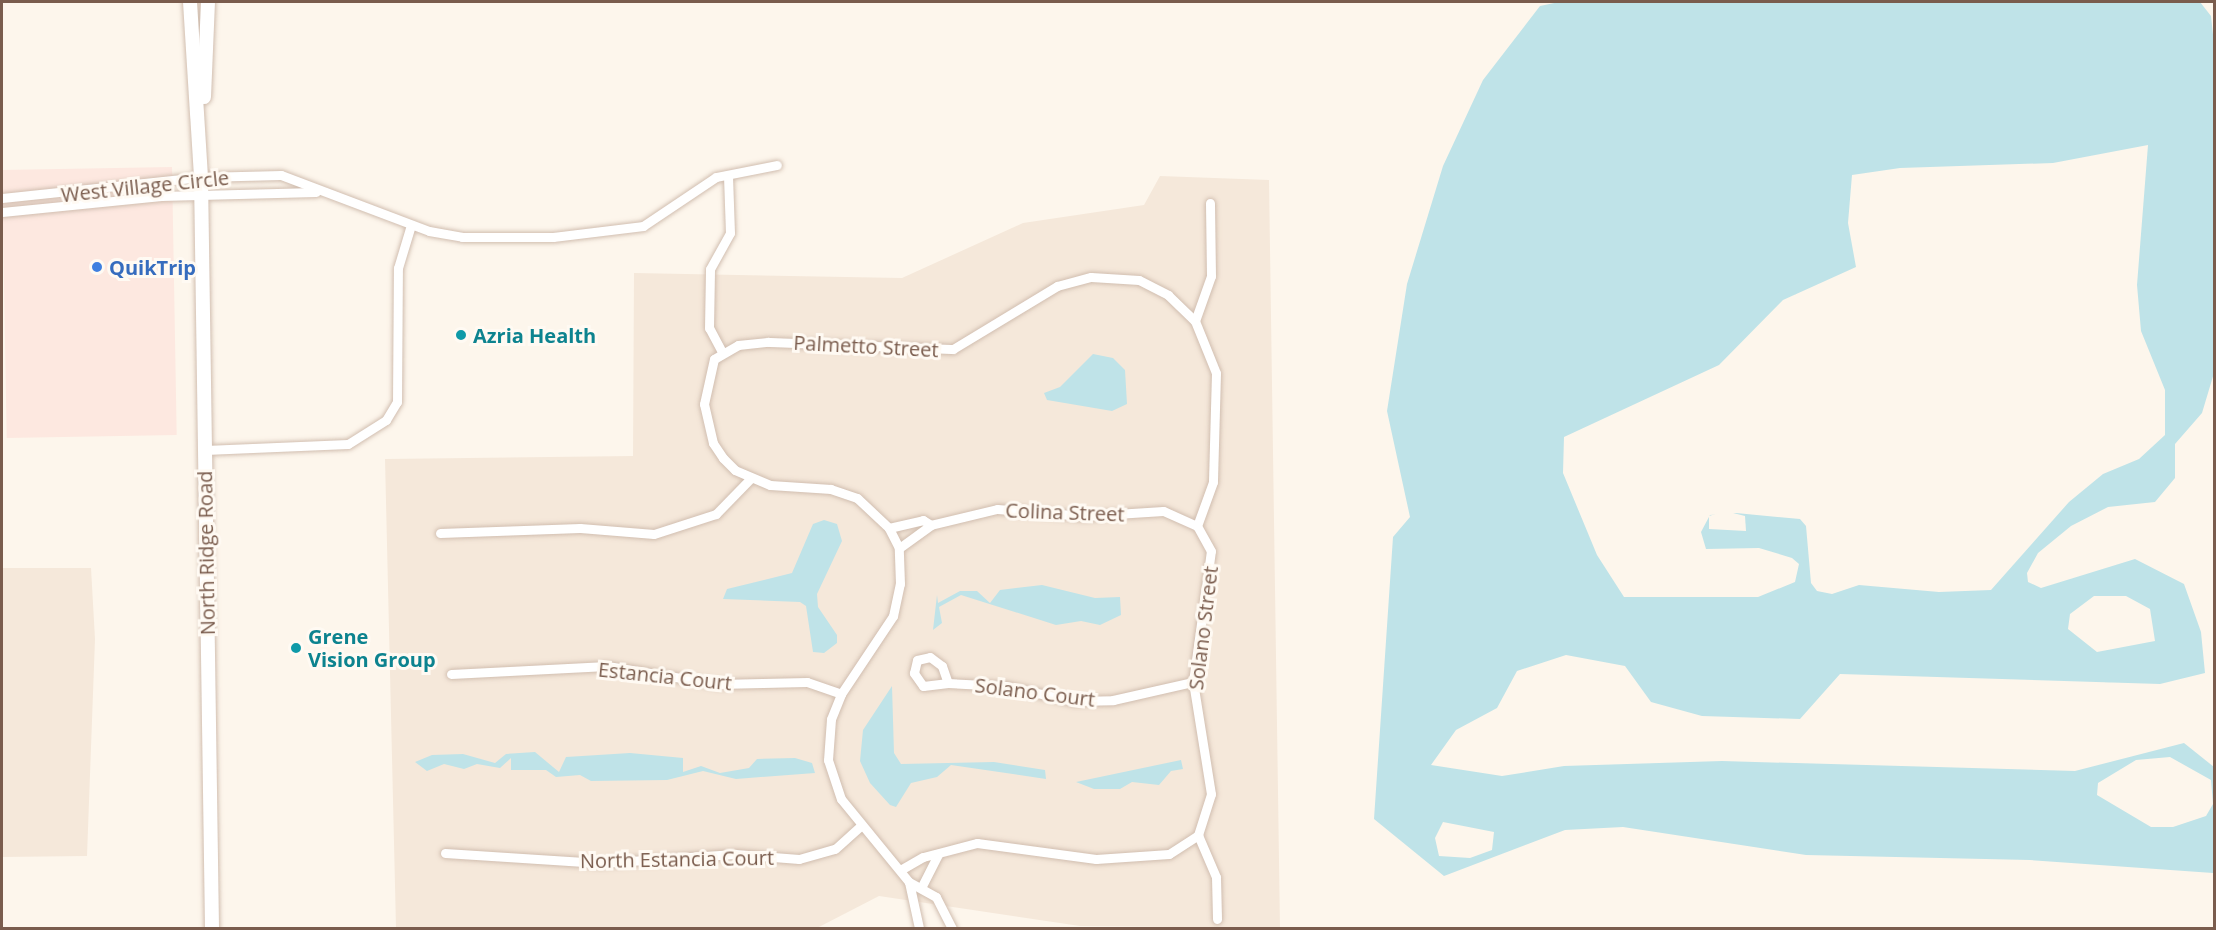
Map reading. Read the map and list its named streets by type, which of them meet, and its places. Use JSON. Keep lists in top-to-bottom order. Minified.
{"streets":{"main road":["North Ridge Road"],"street":["West Village Circle","Palmetto Street","Colina Street","Solano Street","Estancia Court","Solano Court","North Estancia Court"]},"crossings":[["West Village Circle","North Ridge Road"],["Colina Street","Solano Street"],["Solano Street","Solano Court"]],"places":["QuikTrip","Azria Health","Grene Vision Group"]}
